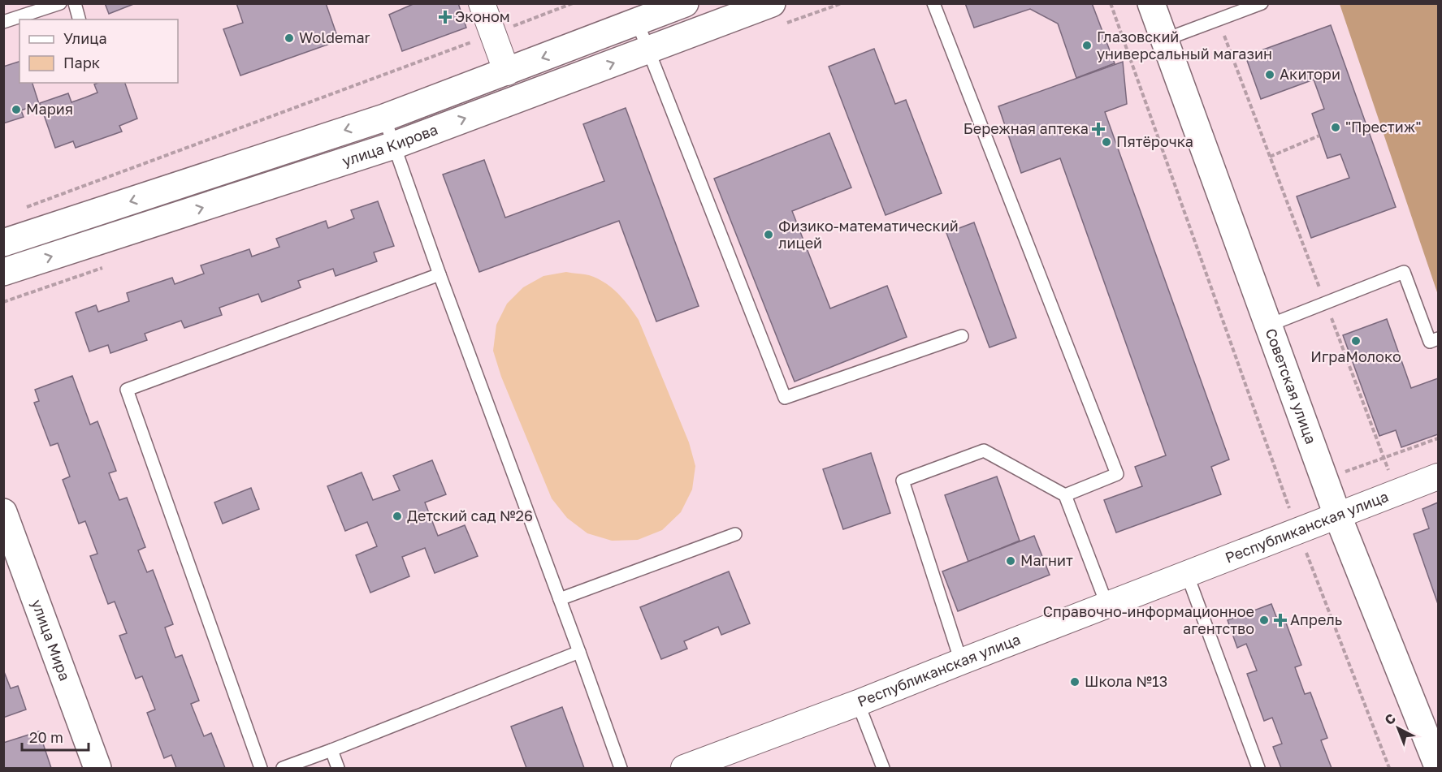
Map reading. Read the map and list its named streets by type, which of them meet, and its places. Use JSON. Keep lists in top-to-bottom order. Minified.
{"streets":{"main road":["улица Кирова","Советская улица","улица Мира"],"street":["Республиканская улица"]},"crossings":[["Советская улица","Республиканская улица"]],"places":{"health":["Эконом","Бережная аптека","Апрель"],"other":["Woldemar","Глазовский универсальный магазин","Акитори","Мария","\"Престиж\"","Пятёрочка","Физико-математический лицей","ИграМолоко","Детский сад №26","Магнит","Справочно-информационное агентство","Школа №13"]},"legend":["Улица","Парк"],"scale_bar":"20 m","north":"top left"}
